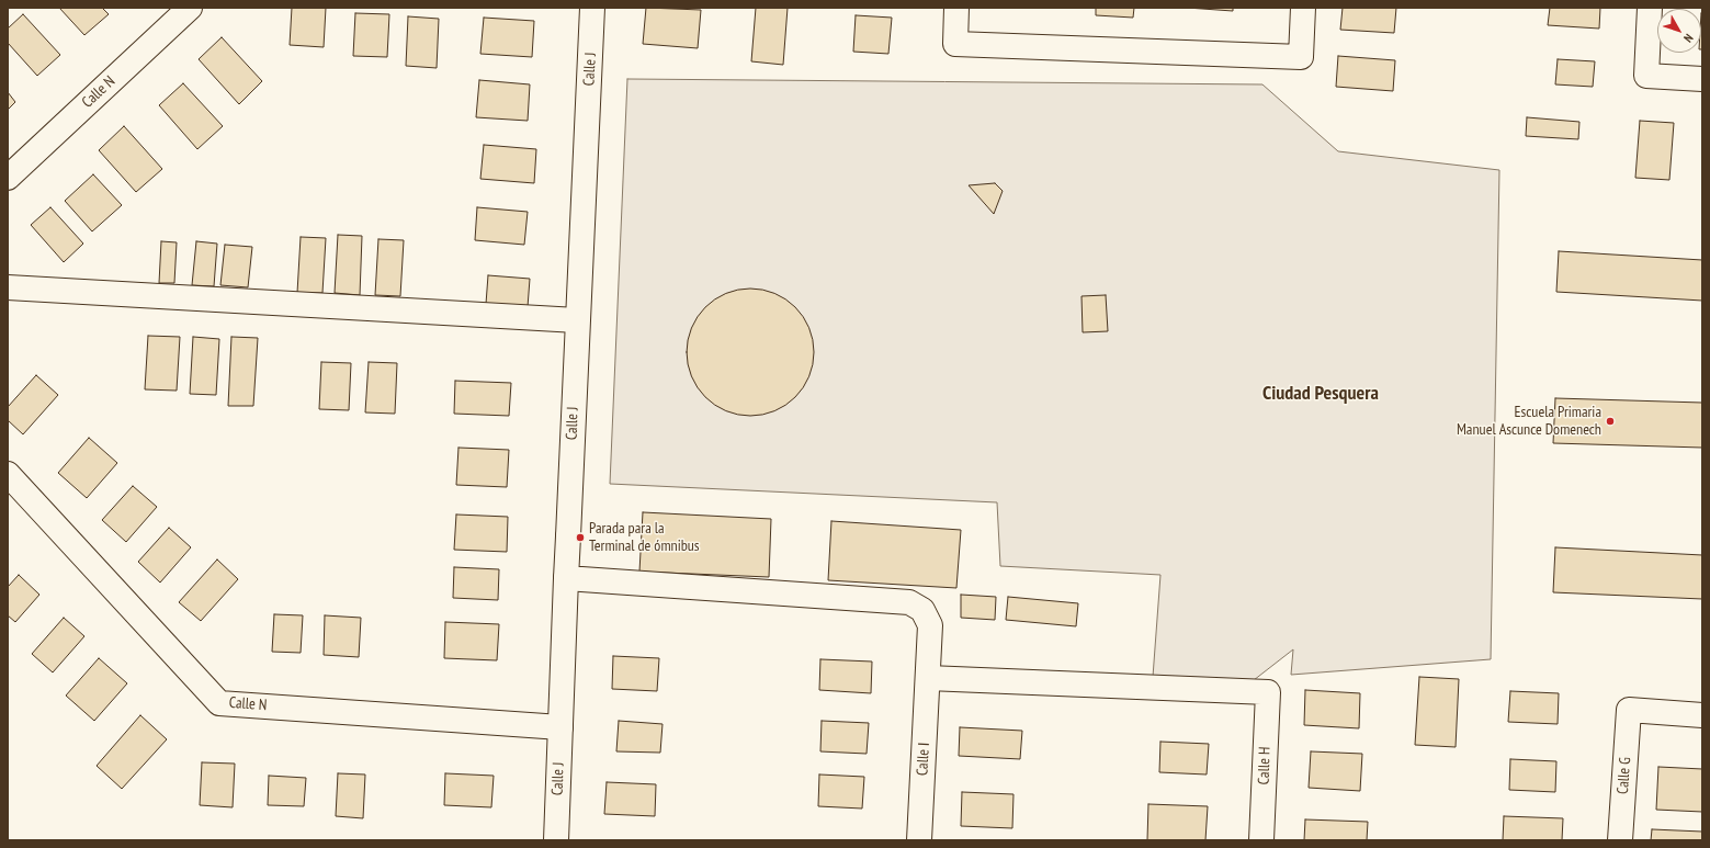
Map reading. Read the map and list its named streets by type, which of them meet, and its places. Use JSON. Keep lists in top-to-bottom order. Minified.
{"streets":{"street":["Calle J","Calle N","Calle I","Calle H","Calle G"]},"crossings":[["Calle J","Calle N"],["Calle J","Calle I"],["Calle I","Calle H"]],"districts":["Ciudad Pesquera"],"places":["Escuela Primaria Manuel Ascunce Domenech","Parada para la Terminal de ómnibus"],"north":"bottom right"}
